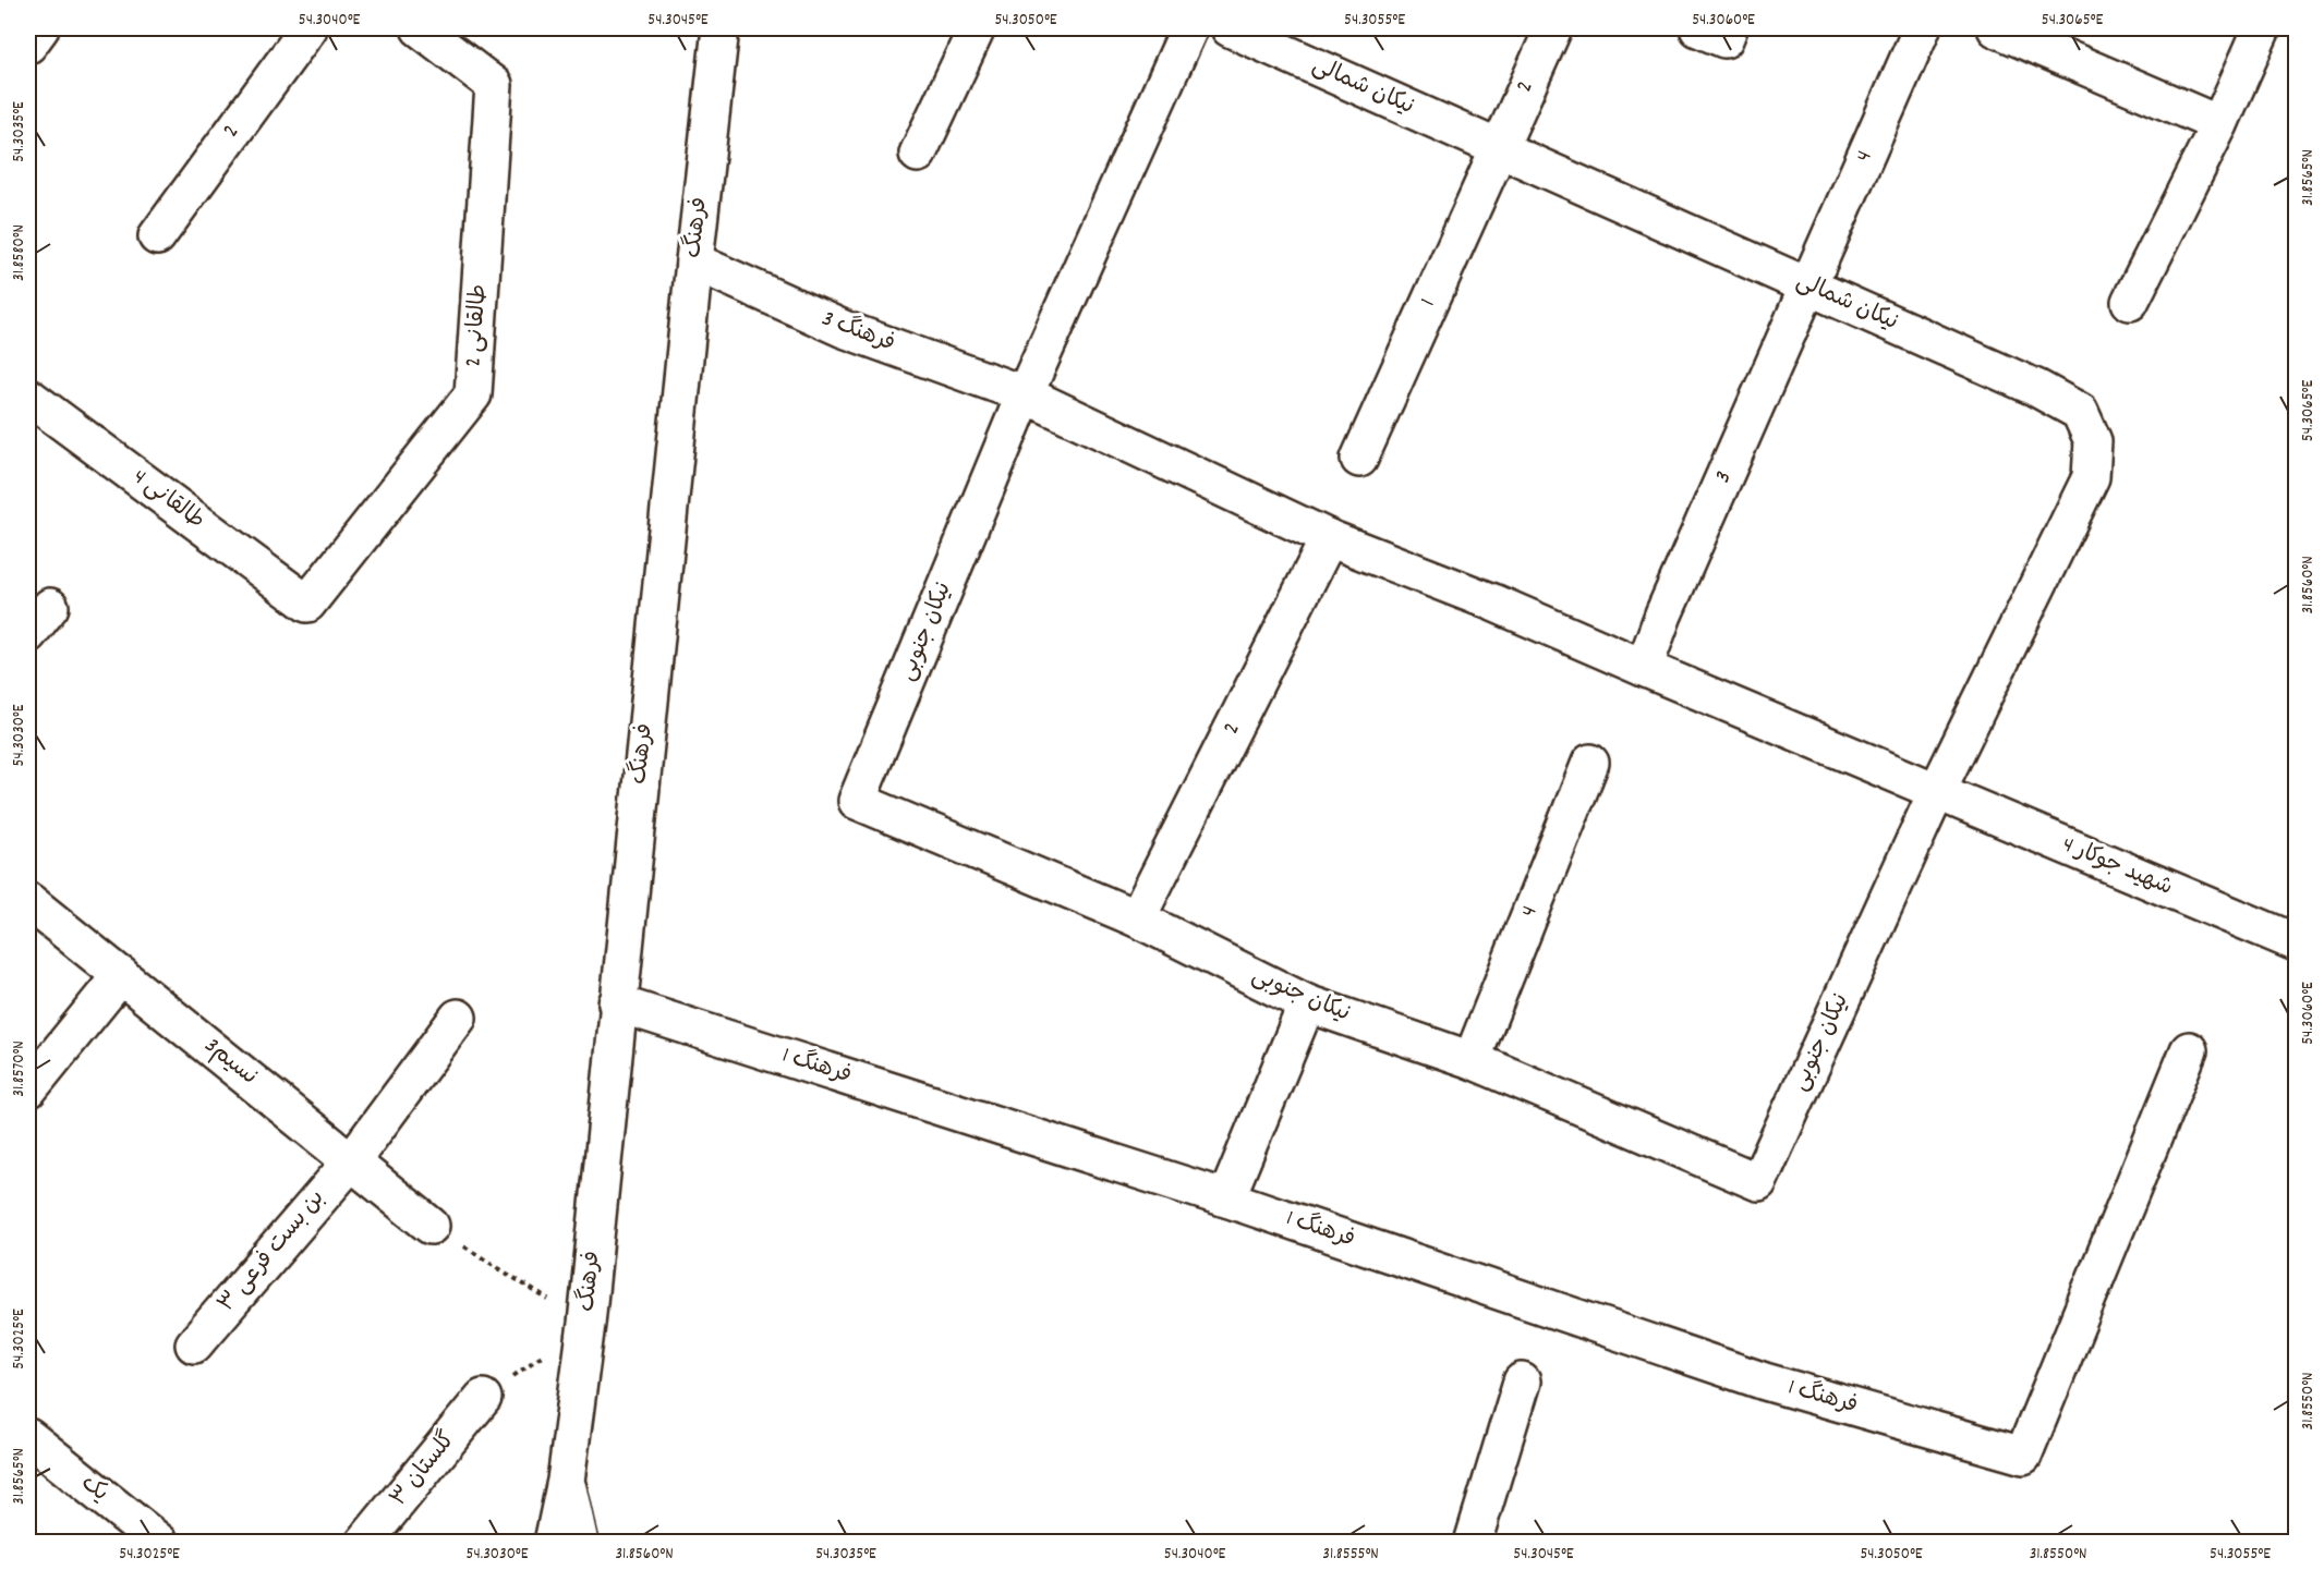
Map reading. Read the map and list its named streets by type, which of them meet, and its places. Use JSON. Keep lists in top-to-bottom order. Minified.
{"streets":{"street":["نیکان شمالی","2","4","فرهنگ","1","طالقانی 2","فرهنگ 3","3","طالقانی 4","نیکان جنوبی","شهید جوکار 4","نسیم3","فرهنگ 1","بن بست فرعی ۳","گلستان ۳","یک"]},"crossings":[["نیکان شمالی","2"],["نیکان شمالی","4"],["نیکان شمالی","1"],["نیکان شمالی","3"],["نیکان شمالی","نیکان جنوبی"],["نیکان شمالی","شهید جوکار 4"],["2","1"],["2","فرهنگ 3"],["2","نیکان جنوبی"],["2","شهید جوکار 4"],["4","3"],["4","نیکان جنوبی"],["فرهنگ","فرهنگ 3"],["فرهنگ","فرهنگ 1"],["طالقانی 2","طالقانی 4"],["فرهنگ 3","نیکان جنوبی"],["فرهنگ 3","شهید جوکار 4"],["3","شهید جوکار 4"],["نیکان جنوبی","شهید جوکار 4"],["نسیم3","بن بست فرعی ۳"]],"coordinates":["54.3040°E","54.3045°E","54.3050°E","54.3055°E","54.3060°E","54.3065°E","54.3035°E","31.8565°N","31.8580°N","31.8560°N","54.3030°E","31.8570°N","54.3025°E","31.8550°N","31.8555°N"]}
